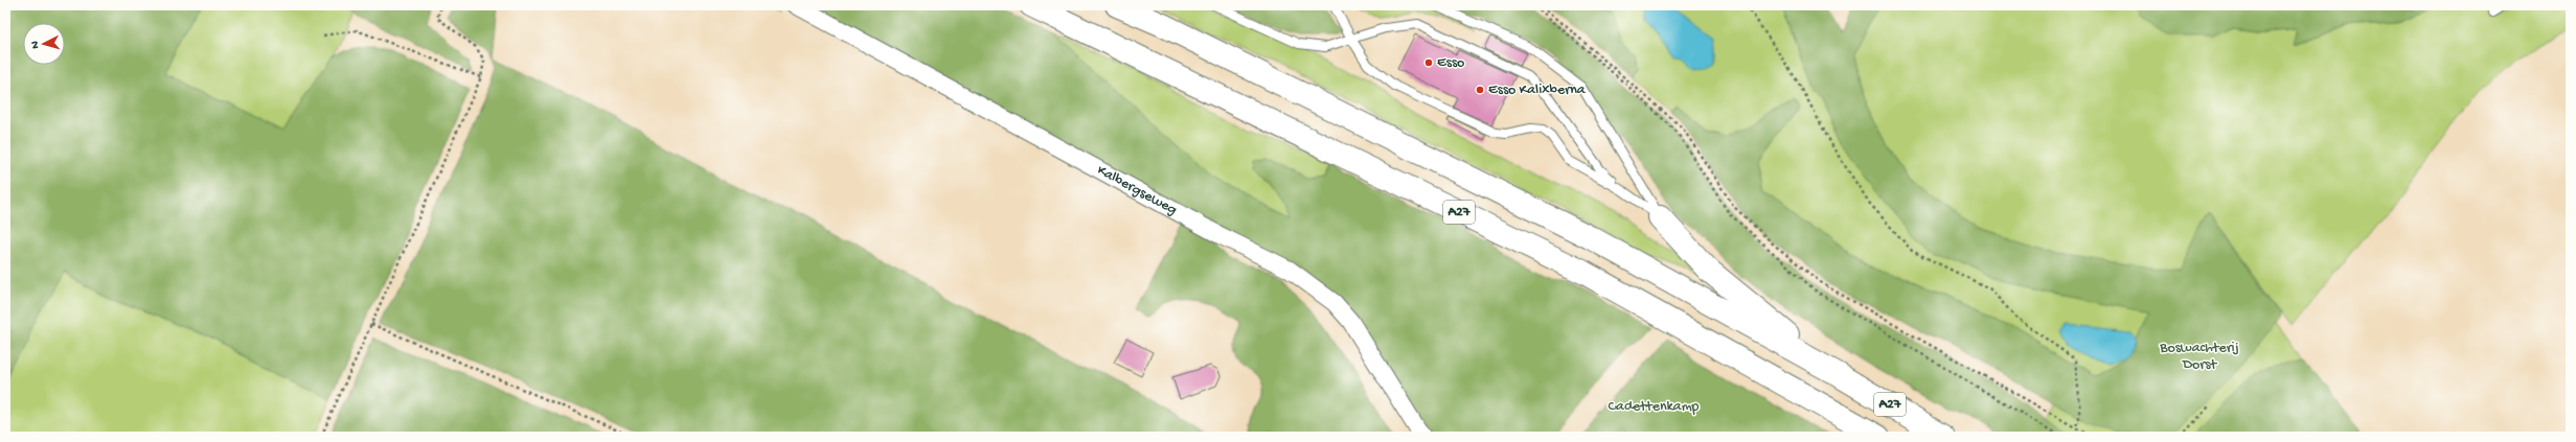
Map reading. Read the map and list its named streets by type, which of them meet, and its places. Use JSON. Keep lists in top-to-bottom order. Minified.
{"streets":{"highway":["A27"],"street":["Kalbergseweg"]},"parks":["Boswachterij Dorst","Cadettenkamp"],"places":["Esso","Esso Kalixberna"],"north":"left"}
